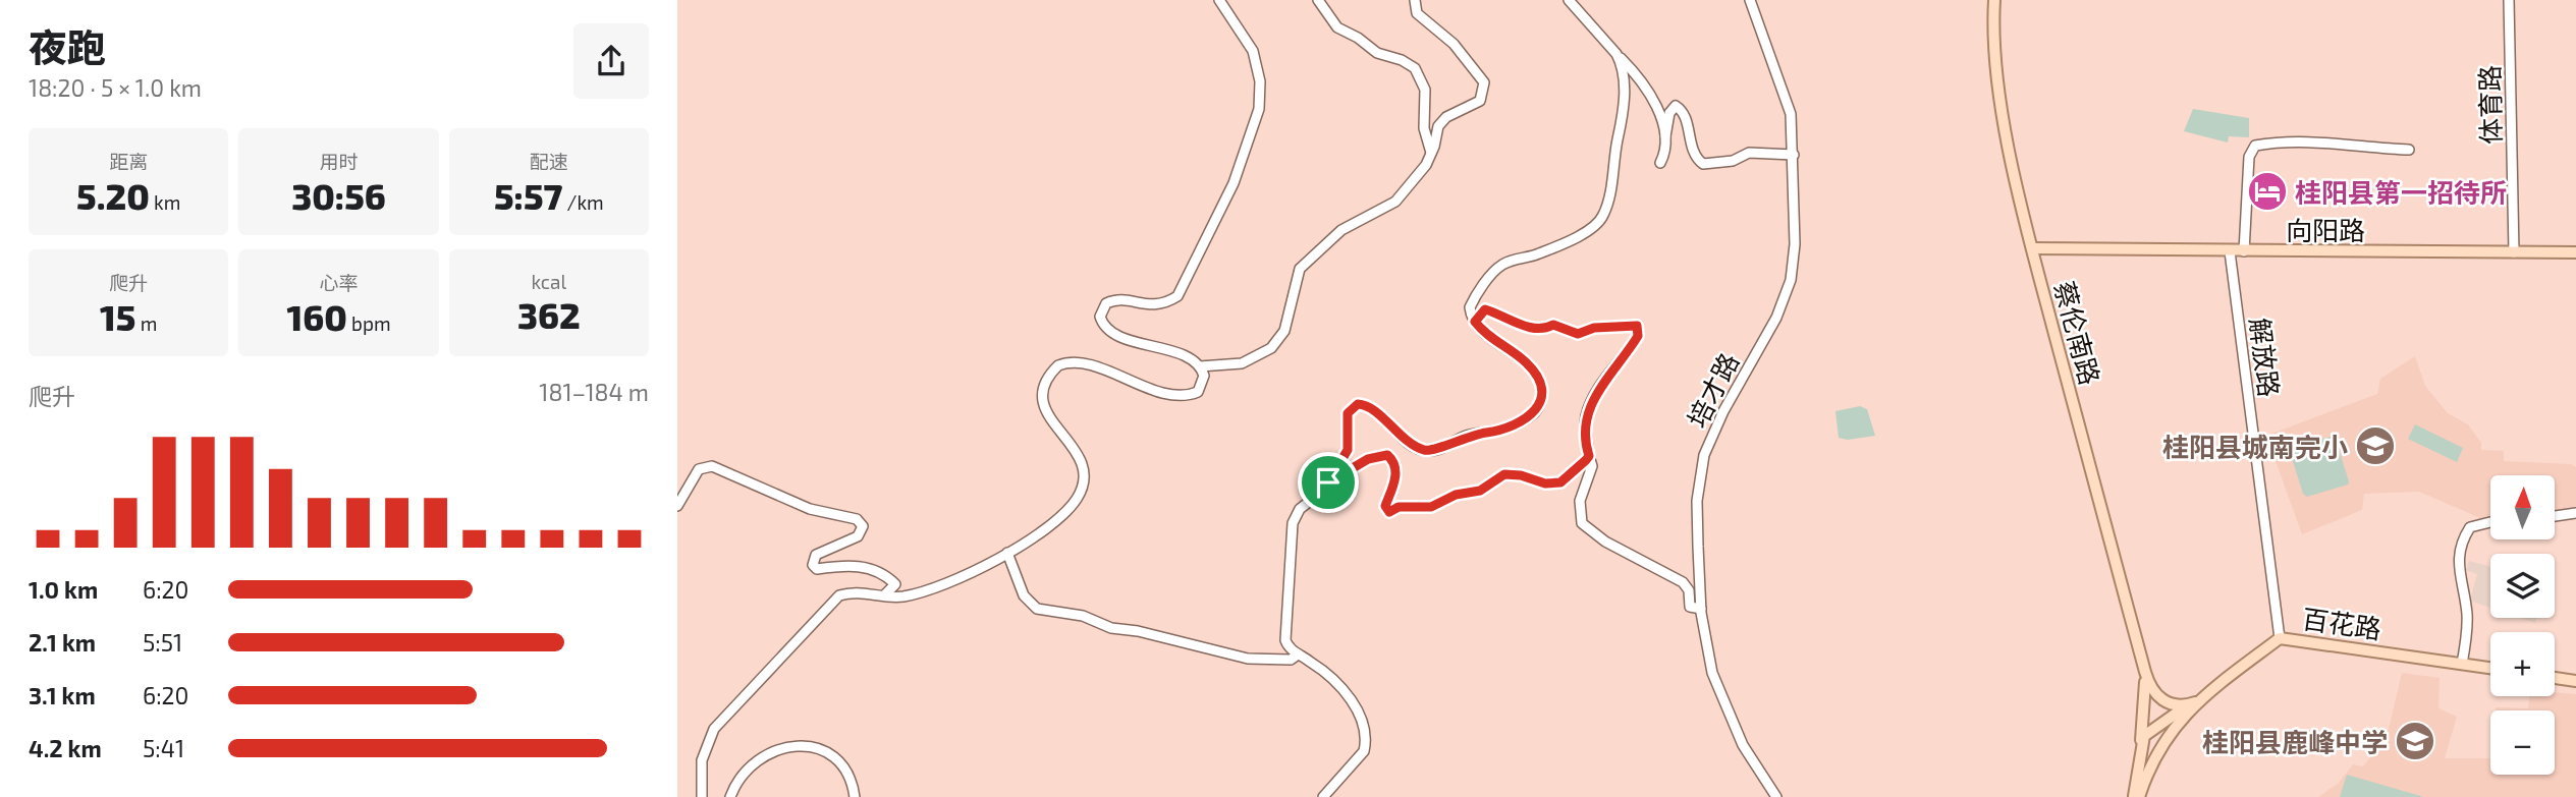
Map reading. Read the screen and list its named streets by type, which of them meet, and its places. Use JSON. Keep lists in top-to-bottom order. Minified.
{"streets":{"main road":["向阳路","蔡伦南路","百花路"],"street":["体育路","解放路","培才路"]},"crossings":[["体育路","向阳路"],["向阳路","蔡伦南路"],["向阳路","解放路"],["蔡伦南路","百花路"],["解放路","百花路"]],"places":{"hotel":["桂阳县第一招待所"],"school or university":["桂阳县城南完小","桂阳县鹿峰中学"]},"north":"top","page":{"heading":["夜跑","18:20 · 5 × 1.0 km"],"stats":[["距离","5.20 km"],["用时","30:56"],["配速","5:57 /km"],["爬升","15 m"],["心率","160 bpm"],["kcal","362"]],"chart":["爬升","181–184 m"],"map_buttons":["+","−"],"list":[{"name":"1.0 km","note":"6:20"},{"name":"2.1 km","note":"5:51"},{"name":"3.1 km","note":"6:20"},{"name":"4.2 km","note":"5:41"}]}}
